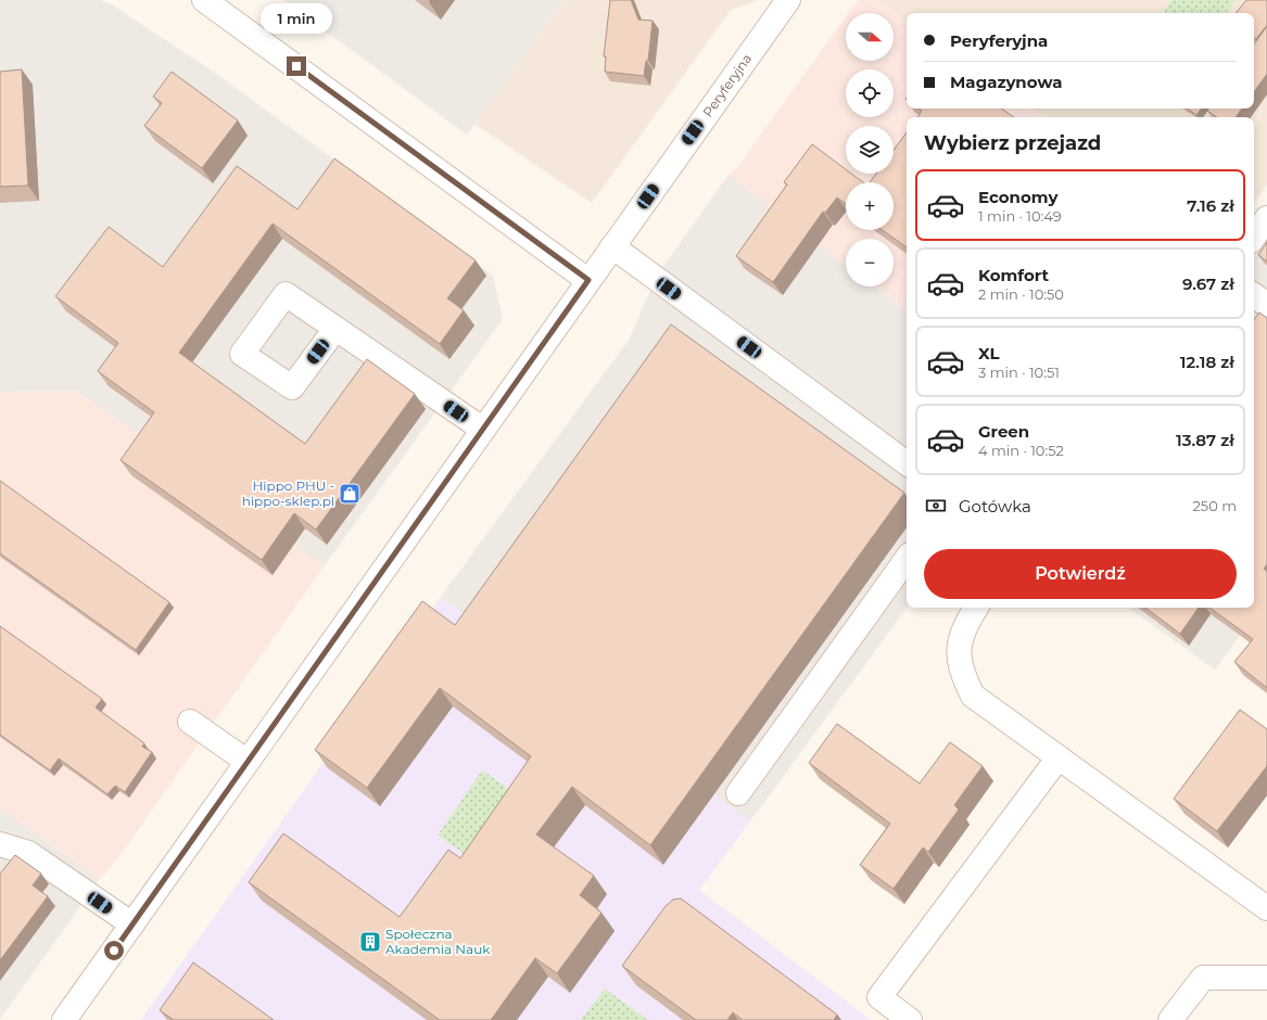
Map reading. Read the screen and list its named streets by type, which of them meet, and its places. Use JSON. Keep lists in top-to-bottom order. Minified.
{"streets":{"street":["Peryferyjna"]},"places":{"shop":["Hippo PHU - hippo-sklep.pl"],"building":["Społeczna Akademia Nauk"]},"north":"right","page":{"bubble":"1 min","map_buttons":["+","−"],"banner":["Peryferyjna","Magazynowa"],"heading":"Wybierz przejazd","list":[{"name":"Economy","note":"1 min · 10:49","value":"7.16 zł"},{"name":"Komfort","note":"2 min · 10:50","value":"9.67 zł"},{"name":"XL","note":"3 min · 10:51","value":"12.18 zł"},{"name":"Green","note":"4 min · 10:52","value":"13.87 zł"}],"pay":["Gotówka","250 m"],"buttons":"Potwierdź"}}
